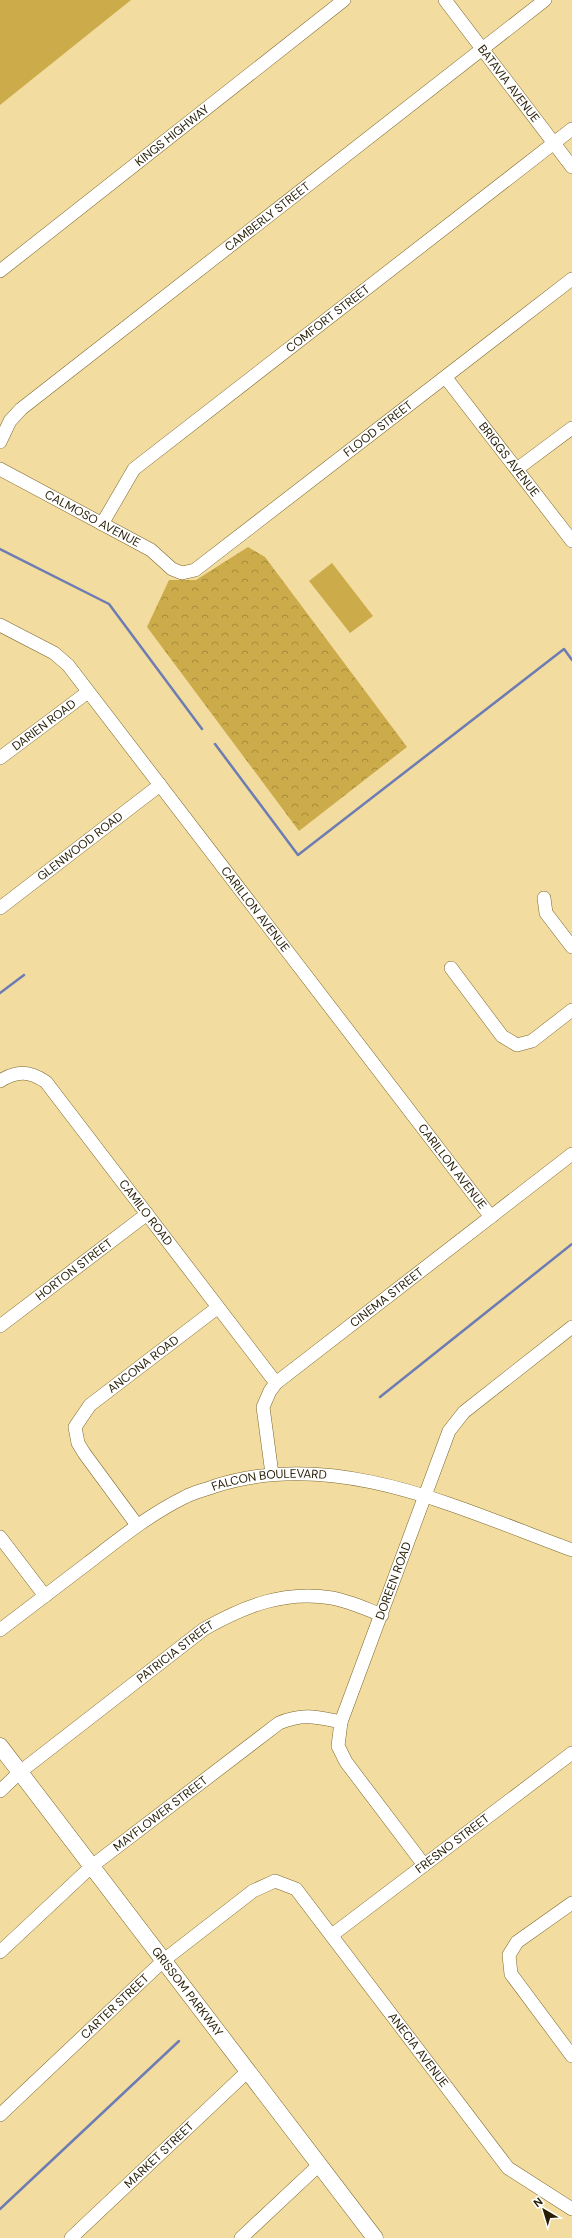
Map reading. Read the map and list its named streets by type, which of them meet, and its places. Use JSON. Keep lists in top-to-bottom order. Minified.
{"streets":{"main road":["GRISSOM PARKWAY"],"street":["BATAVIA AVENUE","KINGS HIGHWAY","CAMBERLY STREET","COMFORT STREET","FLOOD STREET","BRIGGS AVENUE","CALMOSO AVENUE","DARIEN ROAD","GLENWOOD ROAD","CARILLON AVENUE","CAMILO ROAD","HORTON STREET","CINEMA STREET","ANCONA ROAD","FALCON BOULEVARD","DOREEN ROAD","PATRICIA STREET","MAYFLOWER STREET","FRESNO STREET","CARTER STREET","ANECIA AVENUE","MARKET STREET"]},"crossings":[["BATAVIA AVENUE","CAMBERLY STREET"],["BATAVIA AVENUE","COMFORT STREET"],["COMFORT STREET","CALMOSO AVENUE"],["FLOOD STREET","BRIGGS AVENUE"],["FLOOD STREET","CALMOSO AVENUE"],["DARIEN ROAD","CARILLON AVENUE"],["GLENWOOD ROAD","CARILLON AVENUE"],["CARILLON AVENUE","CINEMA STREET"],["CAMILO ROAD","HORTON STREET"],["CAMILO ROAD","CINEMA STREET"],["CAMILO ROAD","ANCONA ROAD"],["CINEMA STREET","FALCON BOULEVARD"],["ANCONA ROAD","FALCON BOULEVARD"],["FALCON BOULEVARD","DOREEN ROAD"],["DOREEN ROAD","PATRICIA STREET"],["DOREEN ROAD","MAYFLOWER STREET"],["DOREEN ROAD","FRESNO STREET"],["PATRICIA STREET","GRISSOM PARKWAY"],["MAYFLOWER STREET","GRISSOM PARKWAY"],["FRESNO STREET","ANECIA AVENUE"],["GRISSOM PARKWAY","CARTER STREET"],["GRISSOM PARKWAY","MARKET STREET"],["CARTER STREET","ANECIA AVENUE"]],"north":"top left"}
